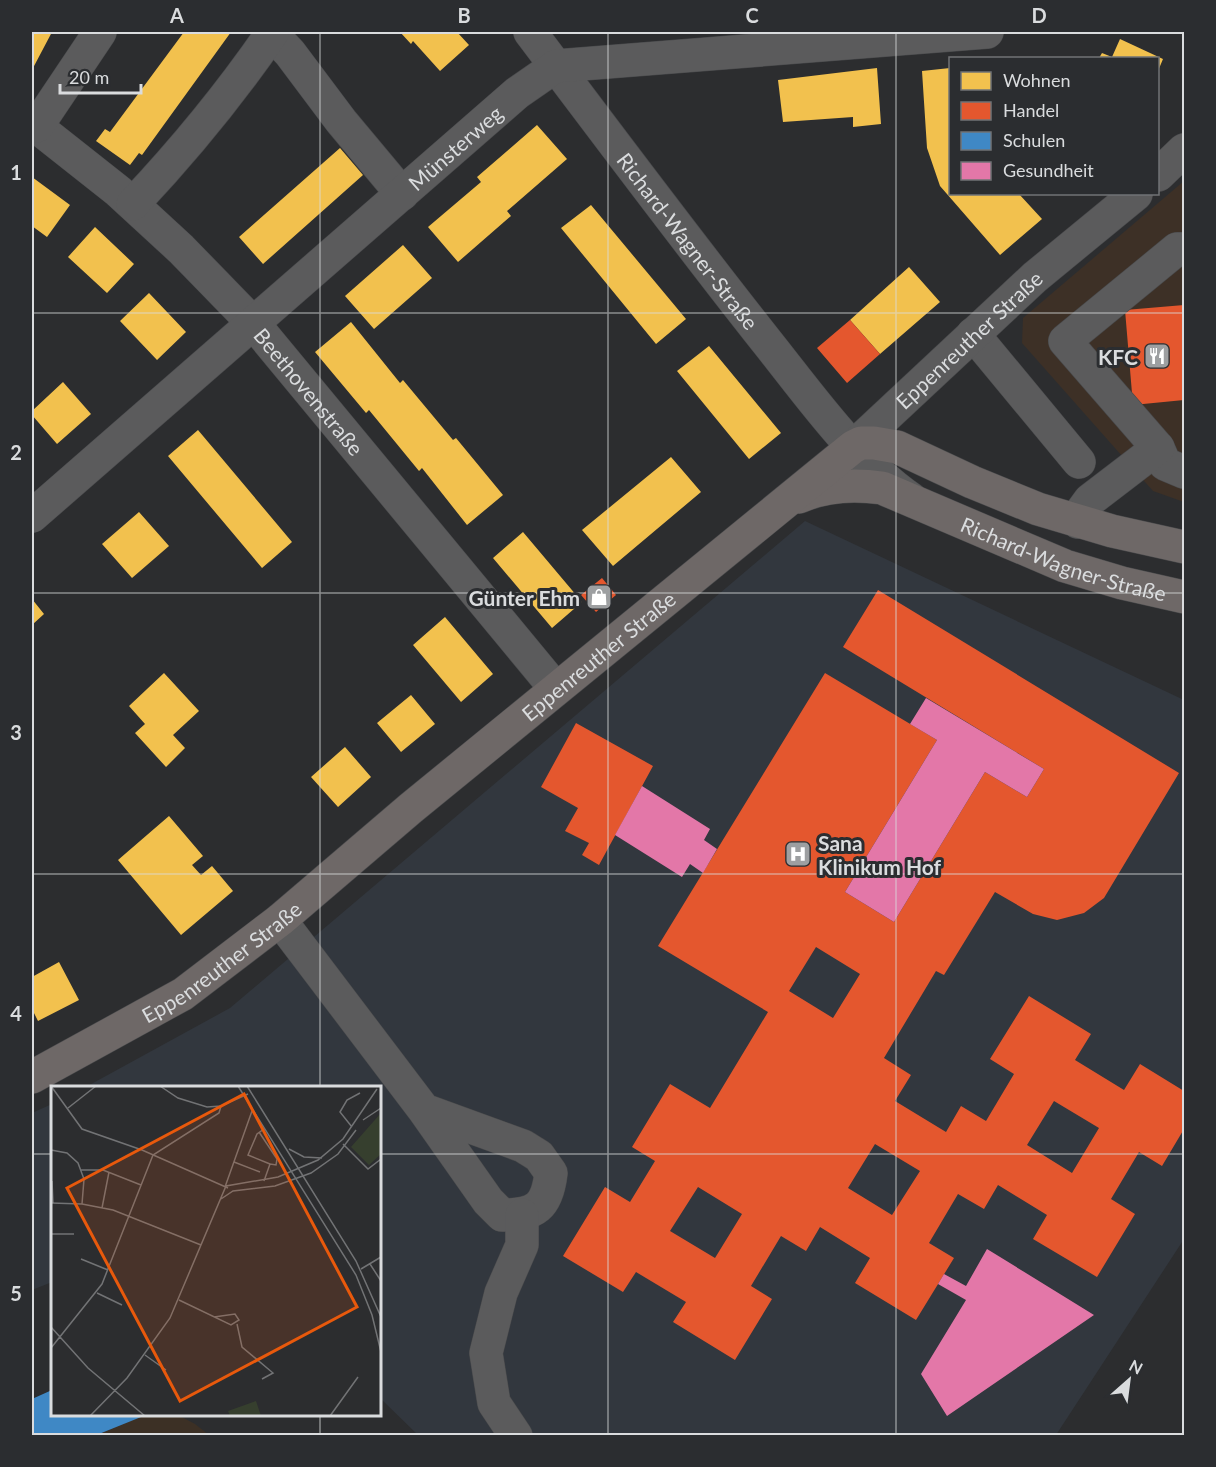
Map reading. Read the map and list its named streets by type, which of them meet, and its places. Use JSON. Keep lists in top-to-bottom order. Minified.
{"streets":{"main road":["Richard-Wagner-Straße","Eppenreuther Straße"],"street":["Münsterweg","Beethovenstraße"]},"crossings":[["Münsterweg","Richard-Wagner-Straße"],["Münsterweg","Beethovenstraße"],["Richard-Wagner-Straße","Eppenreuther Straße"],["Eppenreuther Straße","Beethovenstraße"]],"places":{"restaurant":["KFC"],"shop":["Günter Ehm"],"hospital":["Sana Klinikum Hof"]},"legend":["Wohnen","Handel","Schulen","Gesundheit"],"scale_bar":"20 m","north":"top right","grid":{"columns":["A","B","C","D"],"rows":["1","2","3","4","5"]}}
